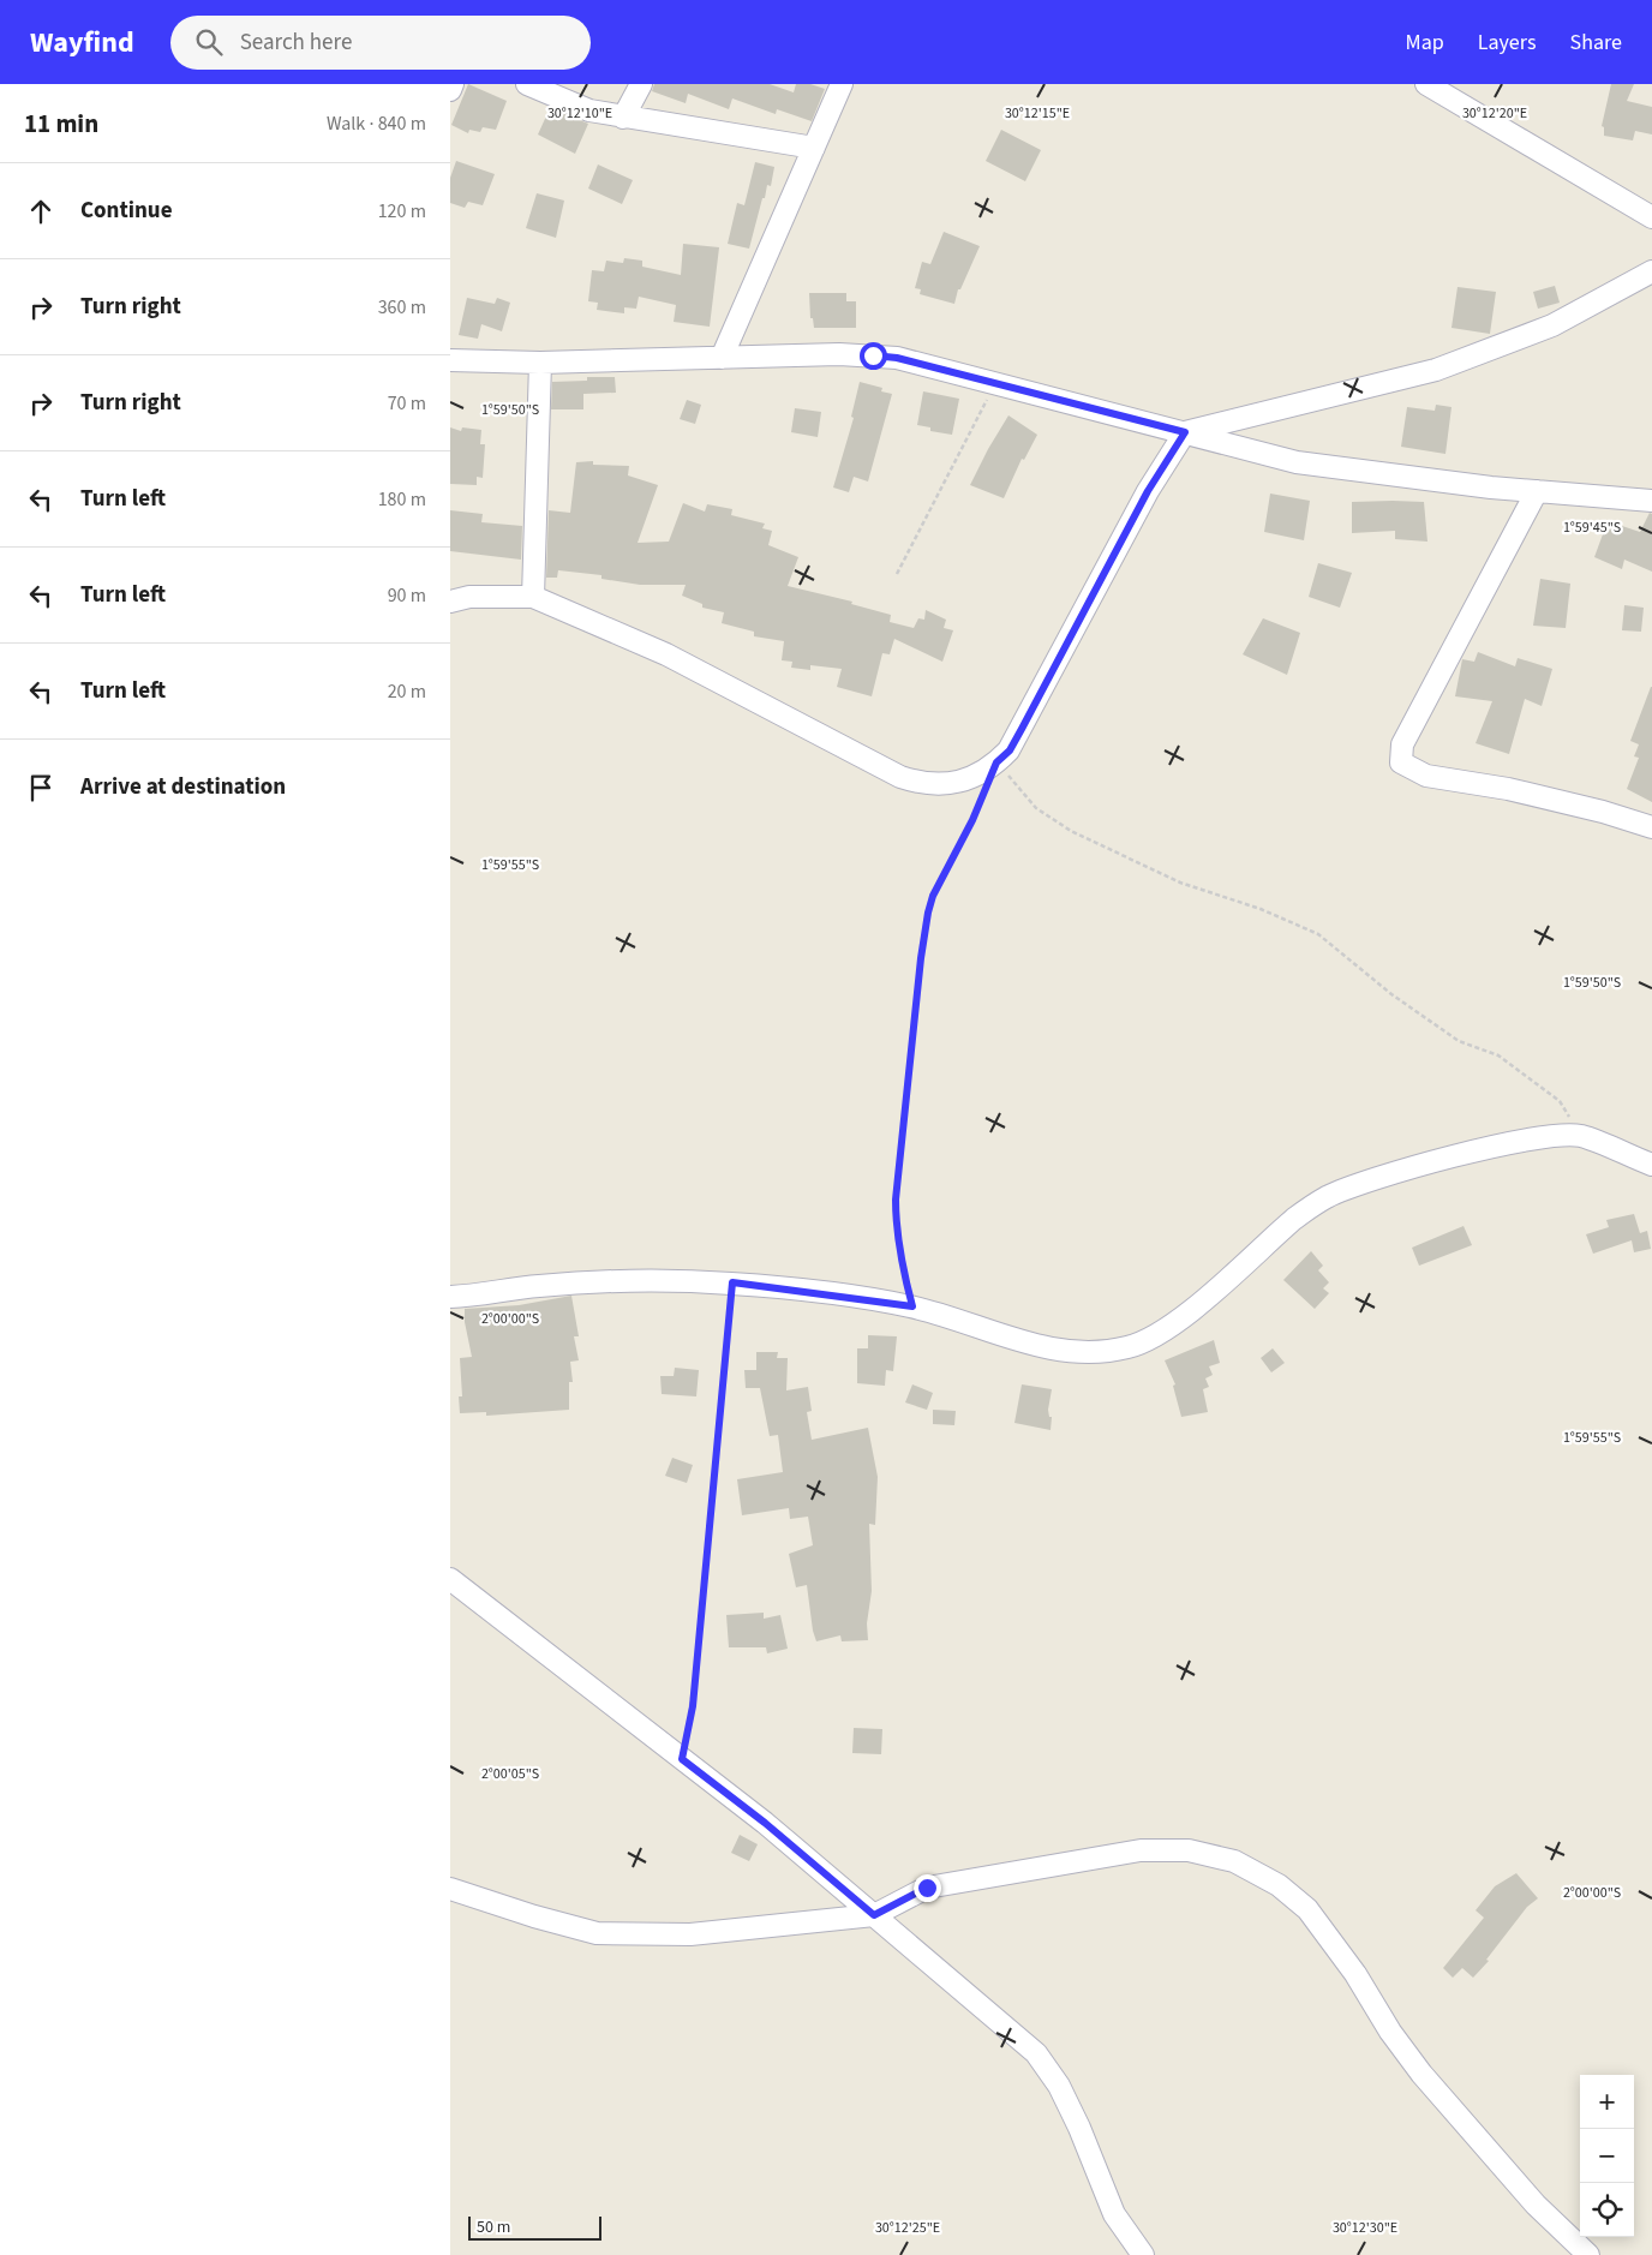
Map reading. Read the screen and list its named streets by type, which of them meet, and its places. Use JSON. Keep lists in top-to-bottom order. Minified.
{"scale_bar":"50 m","page":{"header":"Wayfind","search":"Search here","nav":["Map","Layers","Share"],"heading":["11 min","Walk · 840 m"],"list":[["Continue","120 m"],["Turn right","360 m"],["Turn right","70 m"],["Turn left","180 m"],["Turn left","90 m"],["Turn left","20 m"],"Arrive at destination"],"map_buttons":["+","−"],"scale":"50 m"},"coordinates":["30°12'10\"E","30°12'15\"E","30°12'20\"E","1°59'50\"S","1°59'45\"S","1°59'55\"S","2°00'00\"S","2°00'05\"S","30°12'25\"E","30°12'30\"E"]}
